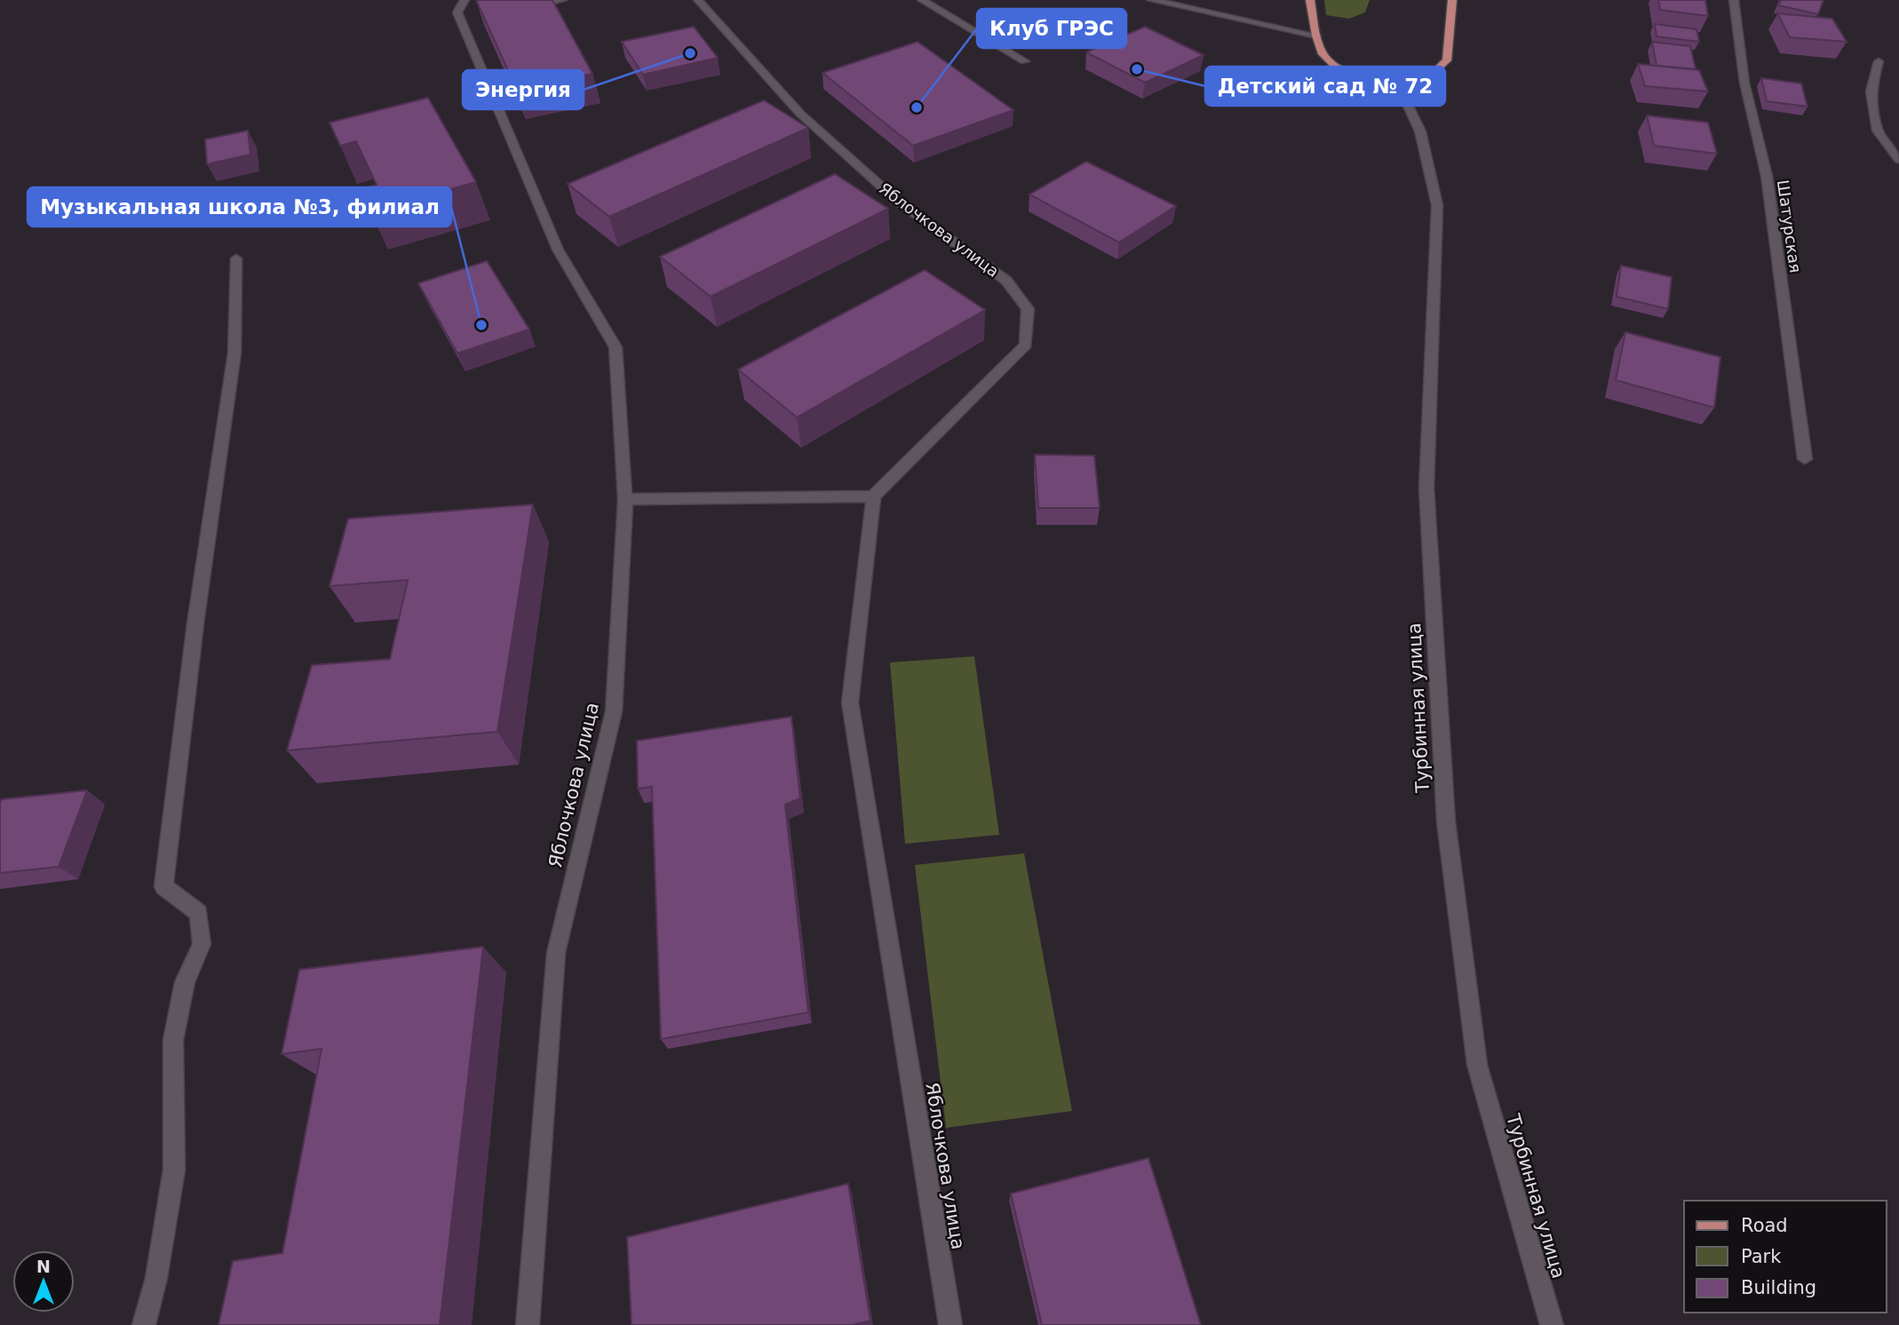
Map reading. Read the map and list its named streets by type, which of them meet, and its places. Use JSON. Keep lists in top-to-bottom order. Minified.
{"streets":{"street":["Шатурская","Яблочкова улица","Турбинная улица"]},"places":["Энергия","Детский сад № 72","Клуб ГРЭС","Музыкальная школа №3, филиал"],"legend":["Road","Park","Building"],"north":"top"}
